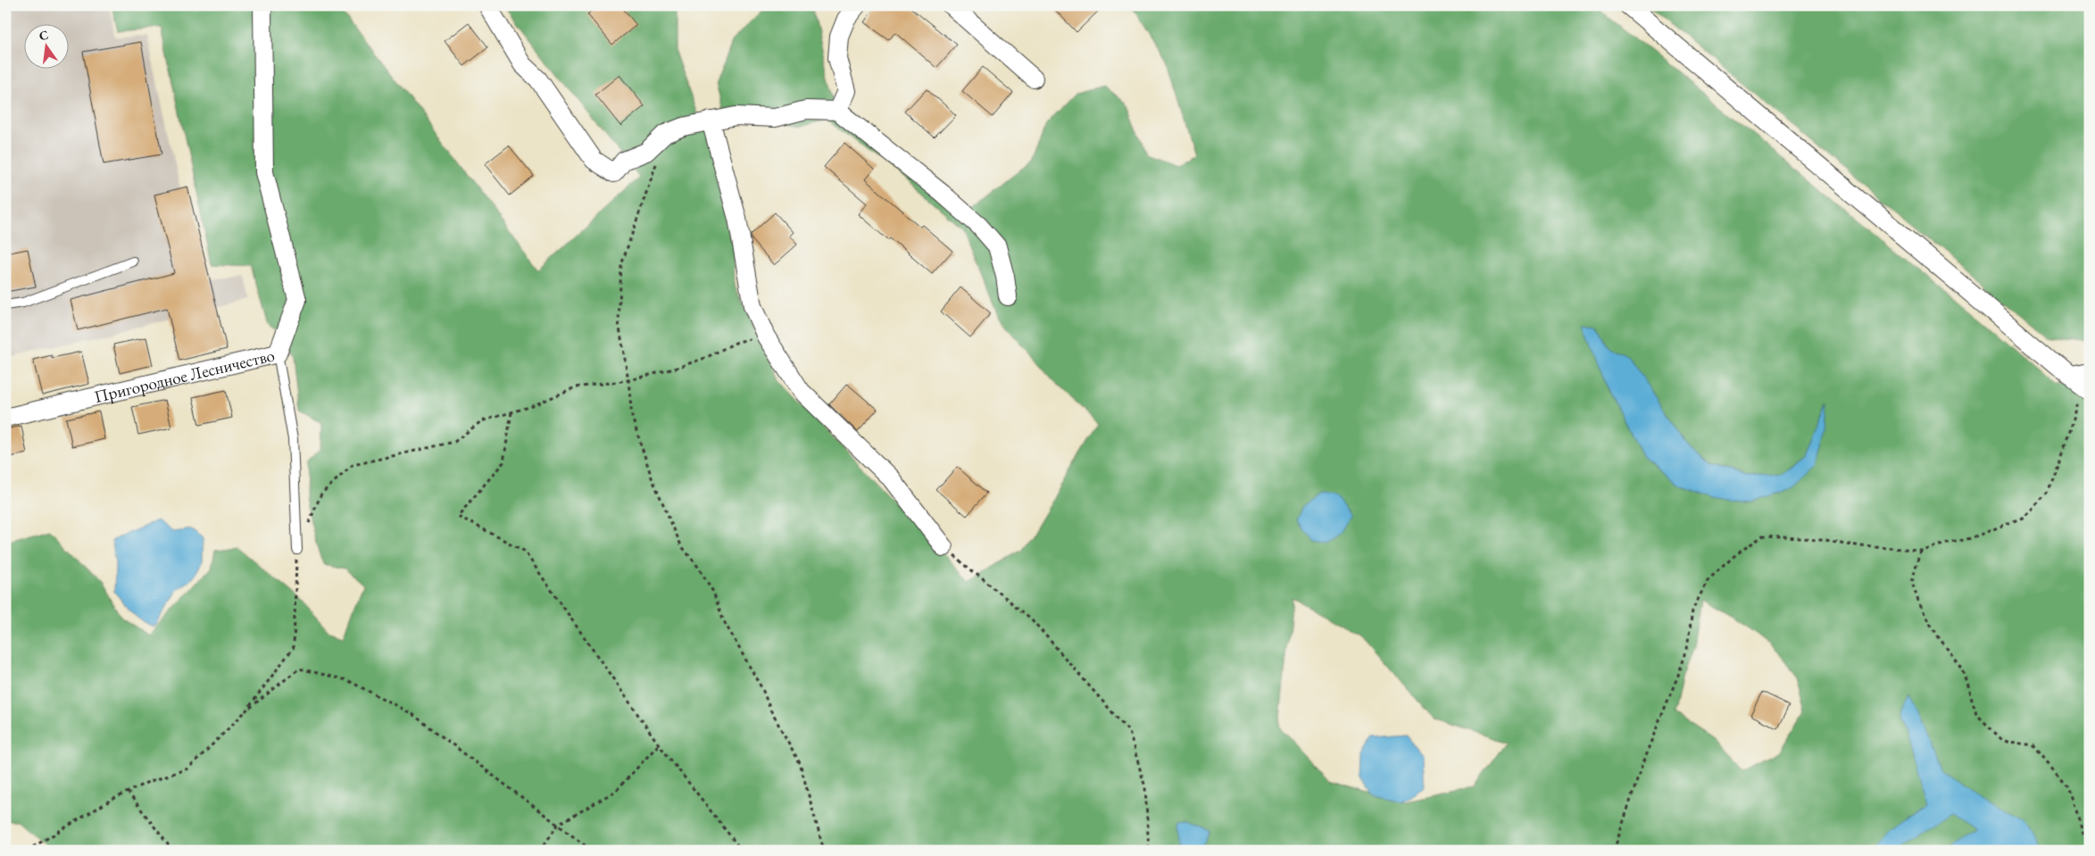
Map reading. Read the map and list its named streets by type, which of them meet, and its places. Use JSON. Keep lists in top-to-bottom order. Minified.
{"streets":{"street":["Пригородное Лесничество"]},"north":"top"}
